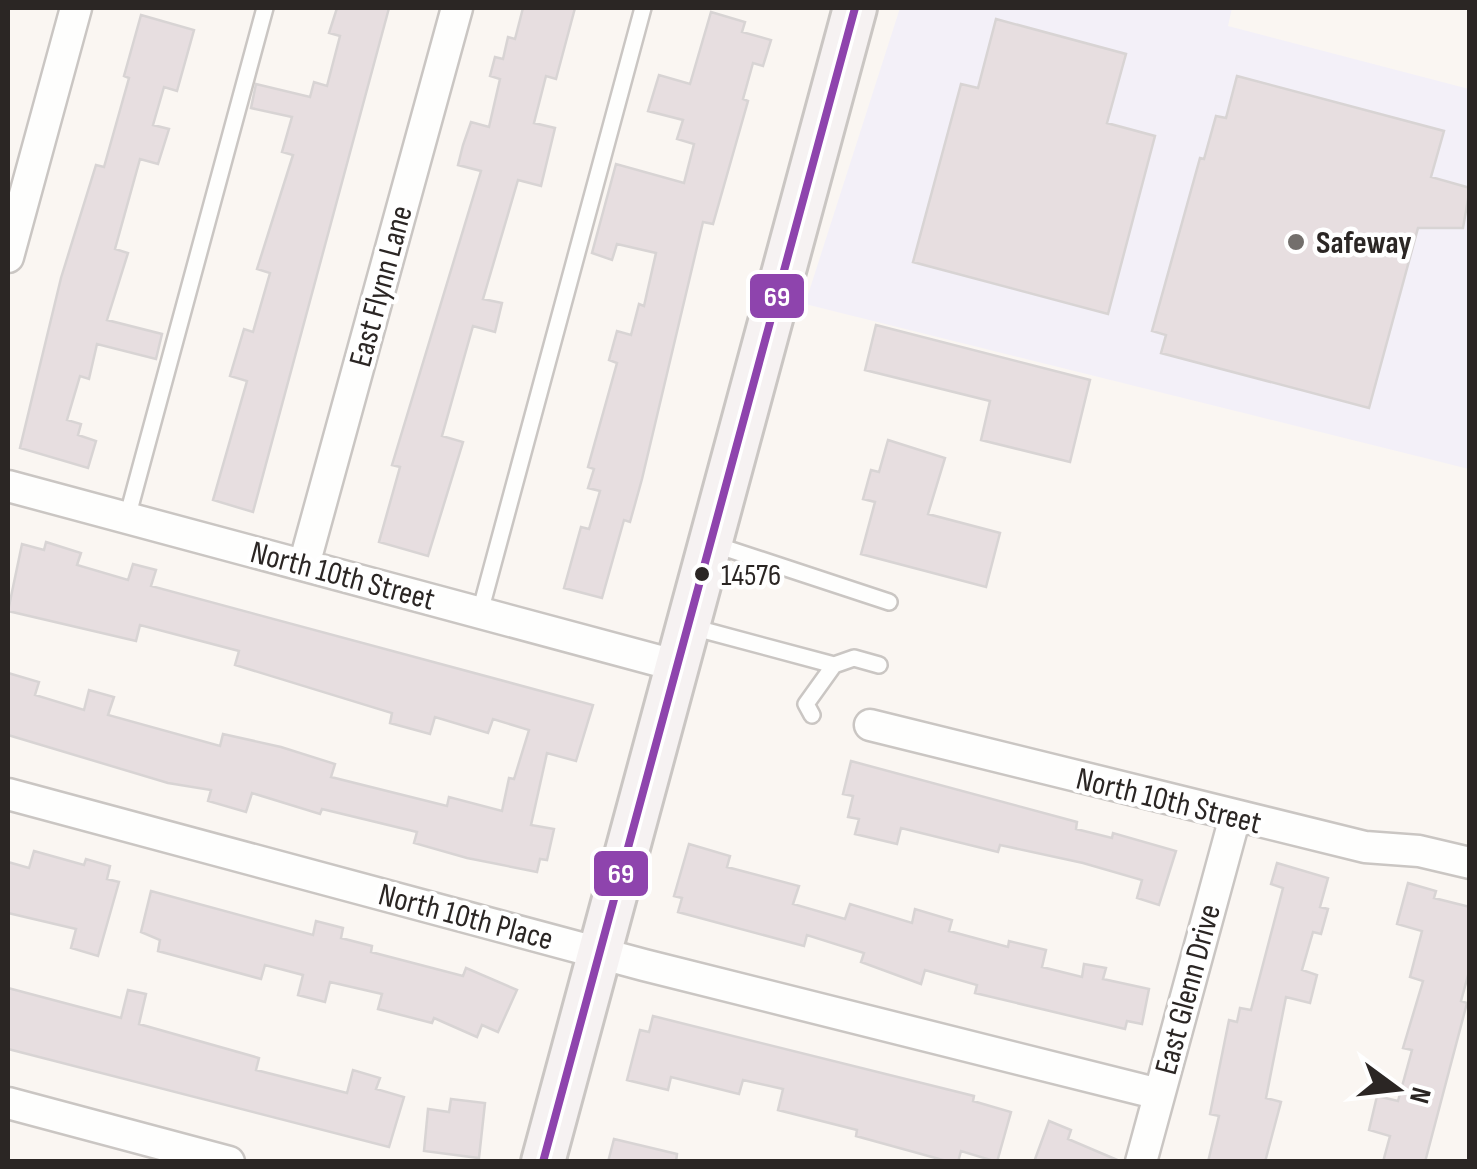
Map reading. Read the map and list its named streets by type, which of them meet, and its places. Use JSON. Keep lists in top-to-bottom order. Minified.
{"streets":{"street":["East Flynn Lane","North 10th Street","North 10th Place","East Glenn Drive"]},"crossings":[["East Flynn Lane","North 10th Street"],["North 10th Street","East Glenn Drive"],["North 10th Place","East Glenn Drive"]],"places":["Safeway","14576"],"lines":["transit line 69"],"north":"right"}
